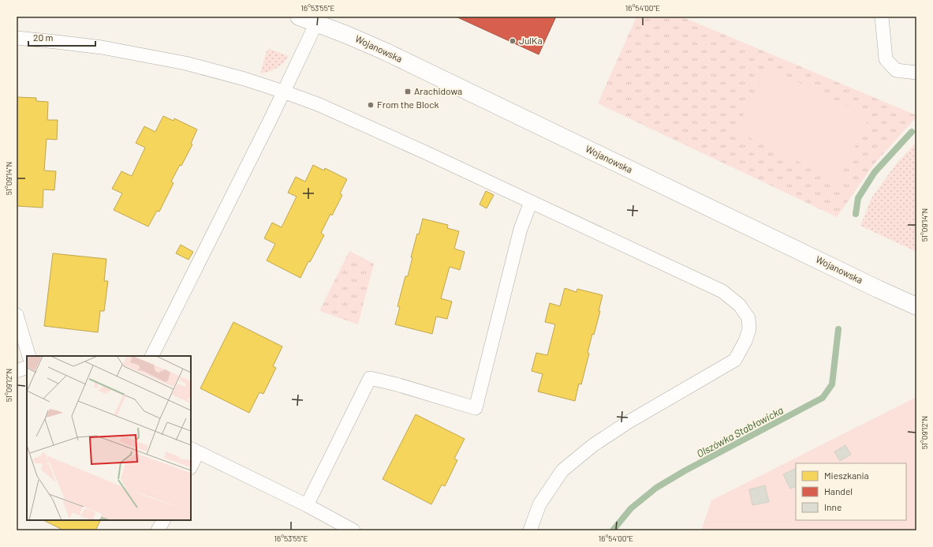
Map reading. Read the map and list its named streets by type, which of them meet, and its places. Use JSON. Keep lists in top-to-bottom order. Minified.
{"streets":{"street":["Wojanowska"]},"water":["Olszówka Stabłowicka"],"places":{"other":["JulKa","From the Block"],"transit":["Arachidowa"]},"legend":["Mieszkania","Handel","Inne"],"scale_bar":"20 m","coordinates":["16°53'55\"E","16°54'00\"E","51°09'14\"N","51°09'12\"N"]}
